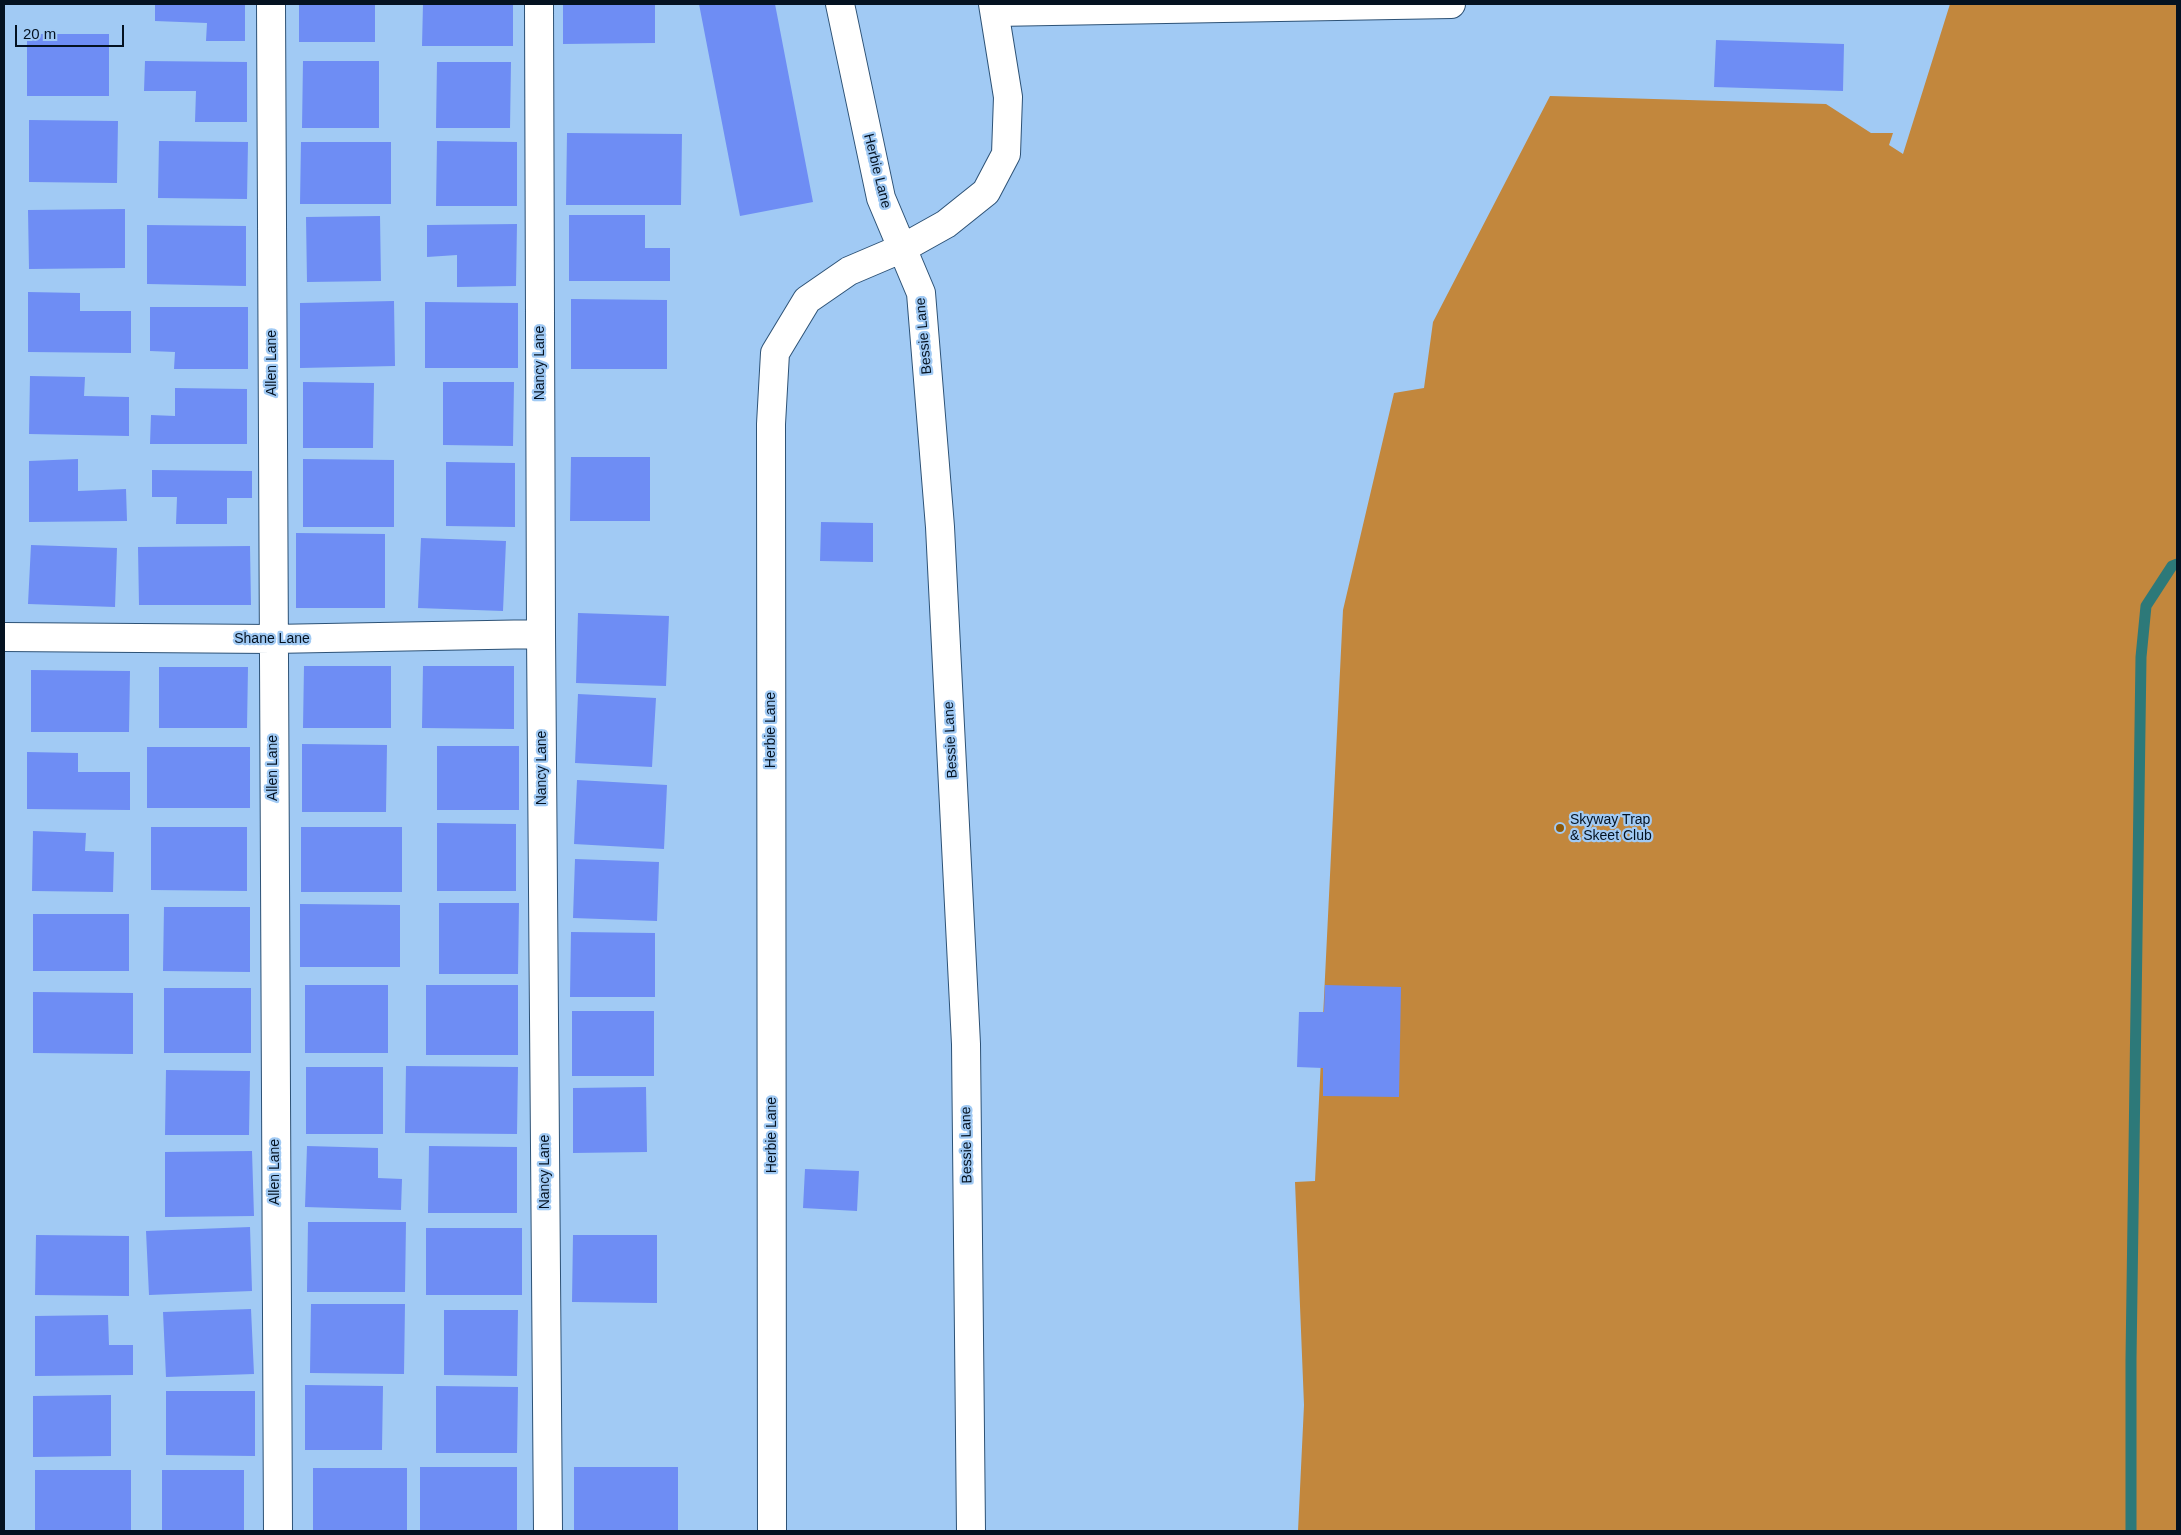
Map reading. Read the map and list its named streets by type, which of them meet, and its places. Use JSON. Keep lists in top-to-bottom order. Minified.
{"streets":{"street":["Herbie Lane","Bessie Lane","Allen Lane","Nancy Lane","Shane Lane"]},"crossings":[["Herbie Lane","Bessie Lane"],["Allen Lane","Shane Lane"],["Nancy Lane","Shane Lane"]],"places":["Skyway Trap & Skeet Club"],"scale_bar":"20 m"}
